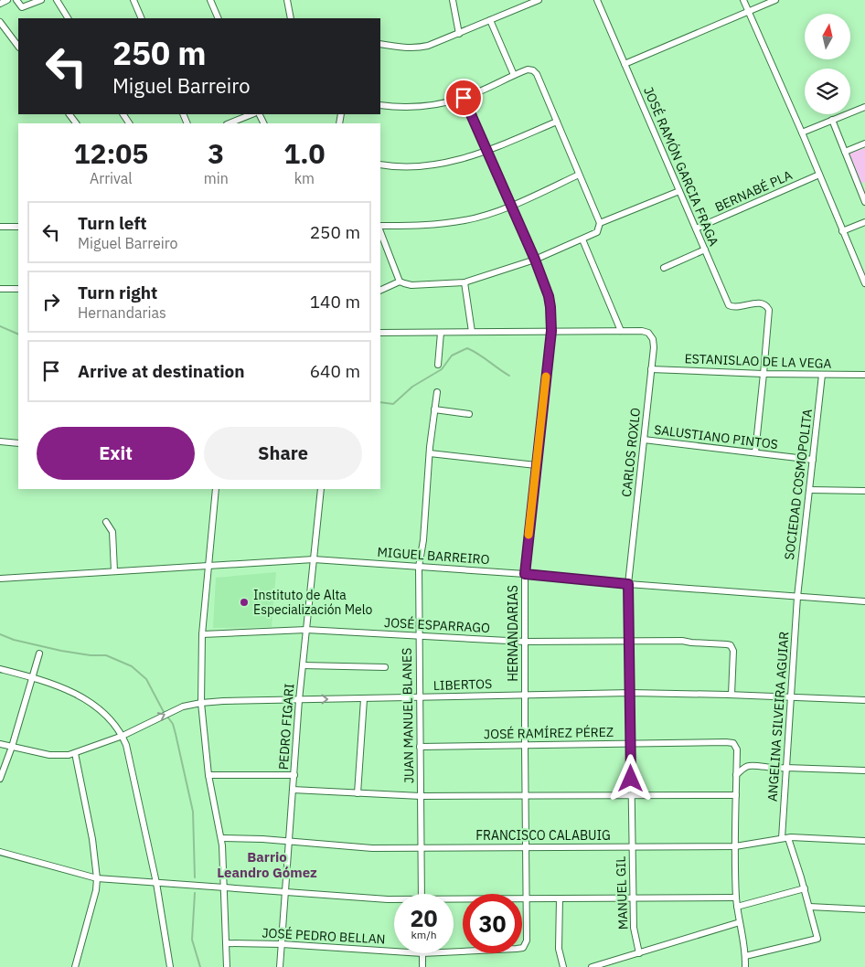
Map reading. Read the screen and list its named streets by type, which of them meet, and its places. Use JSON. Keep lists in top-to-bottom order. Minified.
{"streets":{"street":["JOSÉ RAMÓN GARCIA FRAGA","BERNABÉ PLA","ESTANISLAO DE LA VEGA","SALUSTIANO PINTOS","CARLOS ROXLO","SOCIEDAD COSMOPOLITA","MIGUEL BARREIRO","JOSÉ ESPARRAGO","HERNANDARIAS","LIBERTOS","JUAN MANUEL BLANES","ANGELINA SILVEIRA AGUIAR","PEDRO FIGARI","JOSÉ RAMÍREZ PÉREZ","FRANCISCO CALABUIG","MANUEL GIL","JOSÉ PEDRO BELLAN"]},"crossings":[["JOSÉ RAMÓN GARCIA FRAGA","BERNABÉ PLA"],["JOSÉ RAMÓN GARCIA FRAGA","ESTANISLAO DE LA VEGA"],["ESTANISLAO DE LA VEGA","CARLOS ROXLO"],["ESTANISLAO DE LA VEGA","SOCIEDAD COSMOPOLITA"],["SALUSTIANO PINTOS","CARLOS ROXLO"],["SALUSTIANO PINTOS","SOCIEDAD COSMOPOLITA"],["CARLOS ROXLO","MIGUEL BARREIRO"],["CARLOS ROXLO","MANUEL GIL"],["SOCIEDAD COSMOPOLITA","MIGUEL BARREIRO"],["SOCIEDAD COSMOPOLITA","ANGELINA SILVEIRA AGUIAR"],["MIGUEL BARREIRO","HERNANDARIAS"],["MIGUEL BARREIRO","JUAN MANUEL BLANES"],["MIGUEL BARREIRO","ANGELINA SILVEIRA AGUIAR"],["MIGUEL BARREIRO","PEDRO FIGARI"],["MIGUEL BARREIRO","MANUEL GIL"],["JOSÉ ESPARRAGO","HERNANDARIAS"],["JOSÉ ESPARRAGO","LIBERTOS"],["JOSÉ ESPARRAGO","JUAN MANUEL BLANES"],["JOSÉ ESPARRAGO","PEDRO FIGARI"],["JOSÉ ESPARRAGO","MANUEL GIL"],["HERNANDARIAS","LIBERTOS"],["HERNANDARIAS","JOSÉ RAMÍREZ PÉREZ"],["HERNANDARIAS","FRANCISCO CALABUIG"],["HERNANDARIAS","JOSÉ PEDRO BELLAN"],["LIBERTOS","JUAN MANUEL BLANES"],["LIBERTOS","ANGELINA SILVEIRA AGUIAR"],["LIBERTOS","PEDRO FIGARI"],["LIBERTOS","MANUEL GIL"],["JUAN MANUEL BLANES","JOSÉ RAMÍREZ PÉREZ"],["JUAN MANUEL BLANES","FRANCISCO CALABUIG"],["ANGELINA SILVEIRA AGUIAR","FRANCISCO CALABUIG"],["PEDRO FIGARI","FRANCISCO CALABUIG"],["PEDRO FIGARI","JOSÉ PEDRO BELLAN"],["JOSÉ RAMÍREZ PÉREZ","MANUEL GIL"],["FRANCISCO CALABUIG","MANUEL GIL"]],"districts":["Barrio Leandro Gómez"],"places":["Instituto de Alta Especialización Melo"],"north":"top","page":{"turn":["250 m","Miguel Barreiro"],"eta":["12:05","Arrival","3","min","1.0","km"],"list":[{"name":"Turn left","note":"Miguel Barreiro","value":"250 m"},{"name":"Turn right","note":"Hernandarias","value":"140 m"},{"name":"Arrive at destination","value":"640 m"}],"buttons":["Exit","Share"],"speed":"20 km/h","limit":"30"}}
